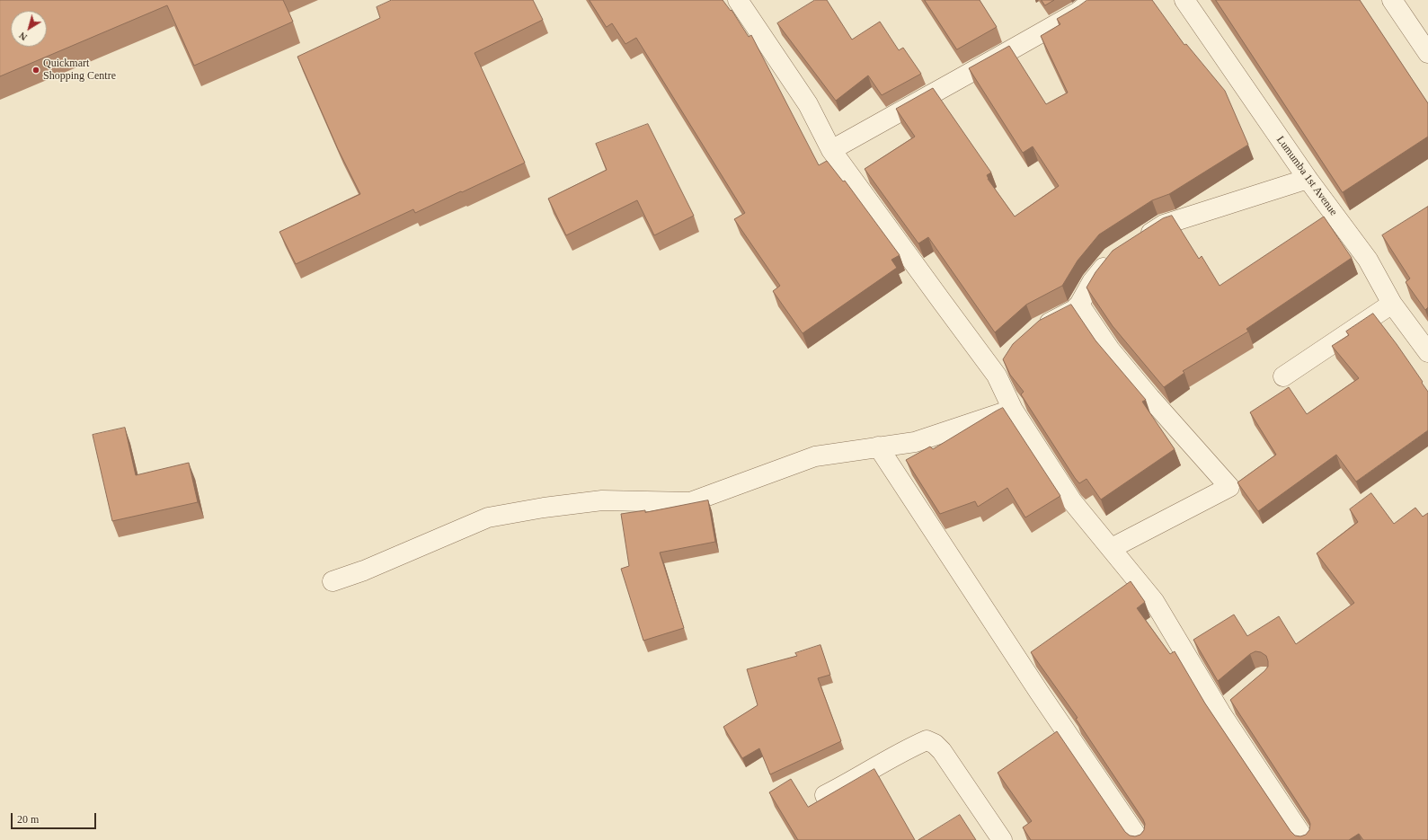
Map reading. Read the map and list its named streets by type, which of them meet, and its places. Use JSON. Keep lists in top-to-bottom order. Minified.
{"streets":{"street":["Lumumba 1st Avenue"]},"places":["Quickmart Shopping Centre"],"scale_bar":"20 m","north":"bottom left"}
